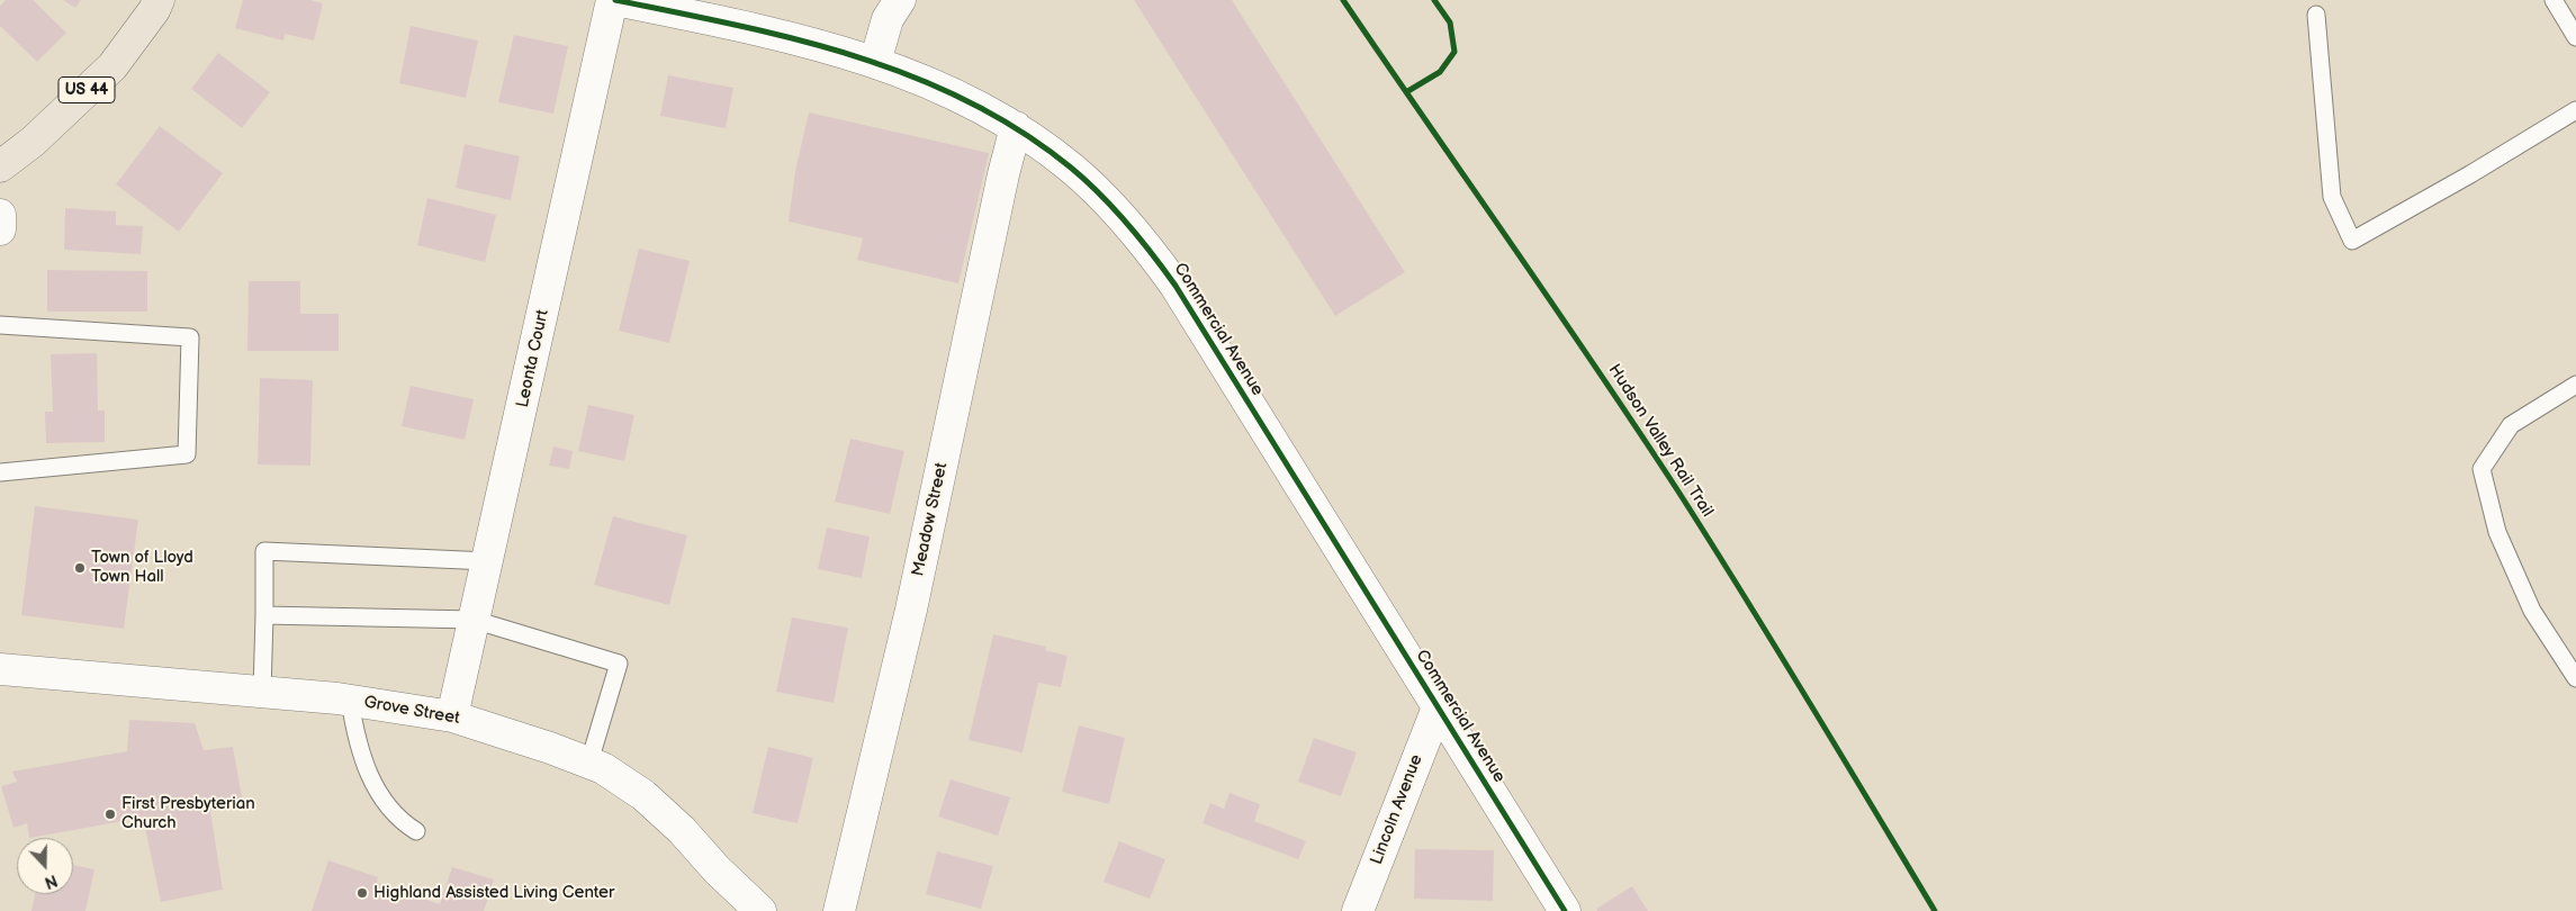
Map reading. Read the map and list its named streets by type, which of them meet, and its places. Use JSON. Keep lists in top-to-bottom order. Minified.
{"streets":{"main road":["US 44"],"street":["Commercial Avenue","Leonta Court","Meadow Street","Grove Street","Lincoln Avenue"],"cycle path":["Hudson Valley Rail Trail"]},"crossings":[["Commercial Avenue","Leonta Court"],["Commercial Avenue","Meadow Street"],["Commercial Avenue","Lincoln Avenue"],["Leonta Court","Grove Street"]],"places":["Town of Lloyd Town Hall","First Presbyterian Church","Highland Assisted Living Center"],"north":"bottom"}
